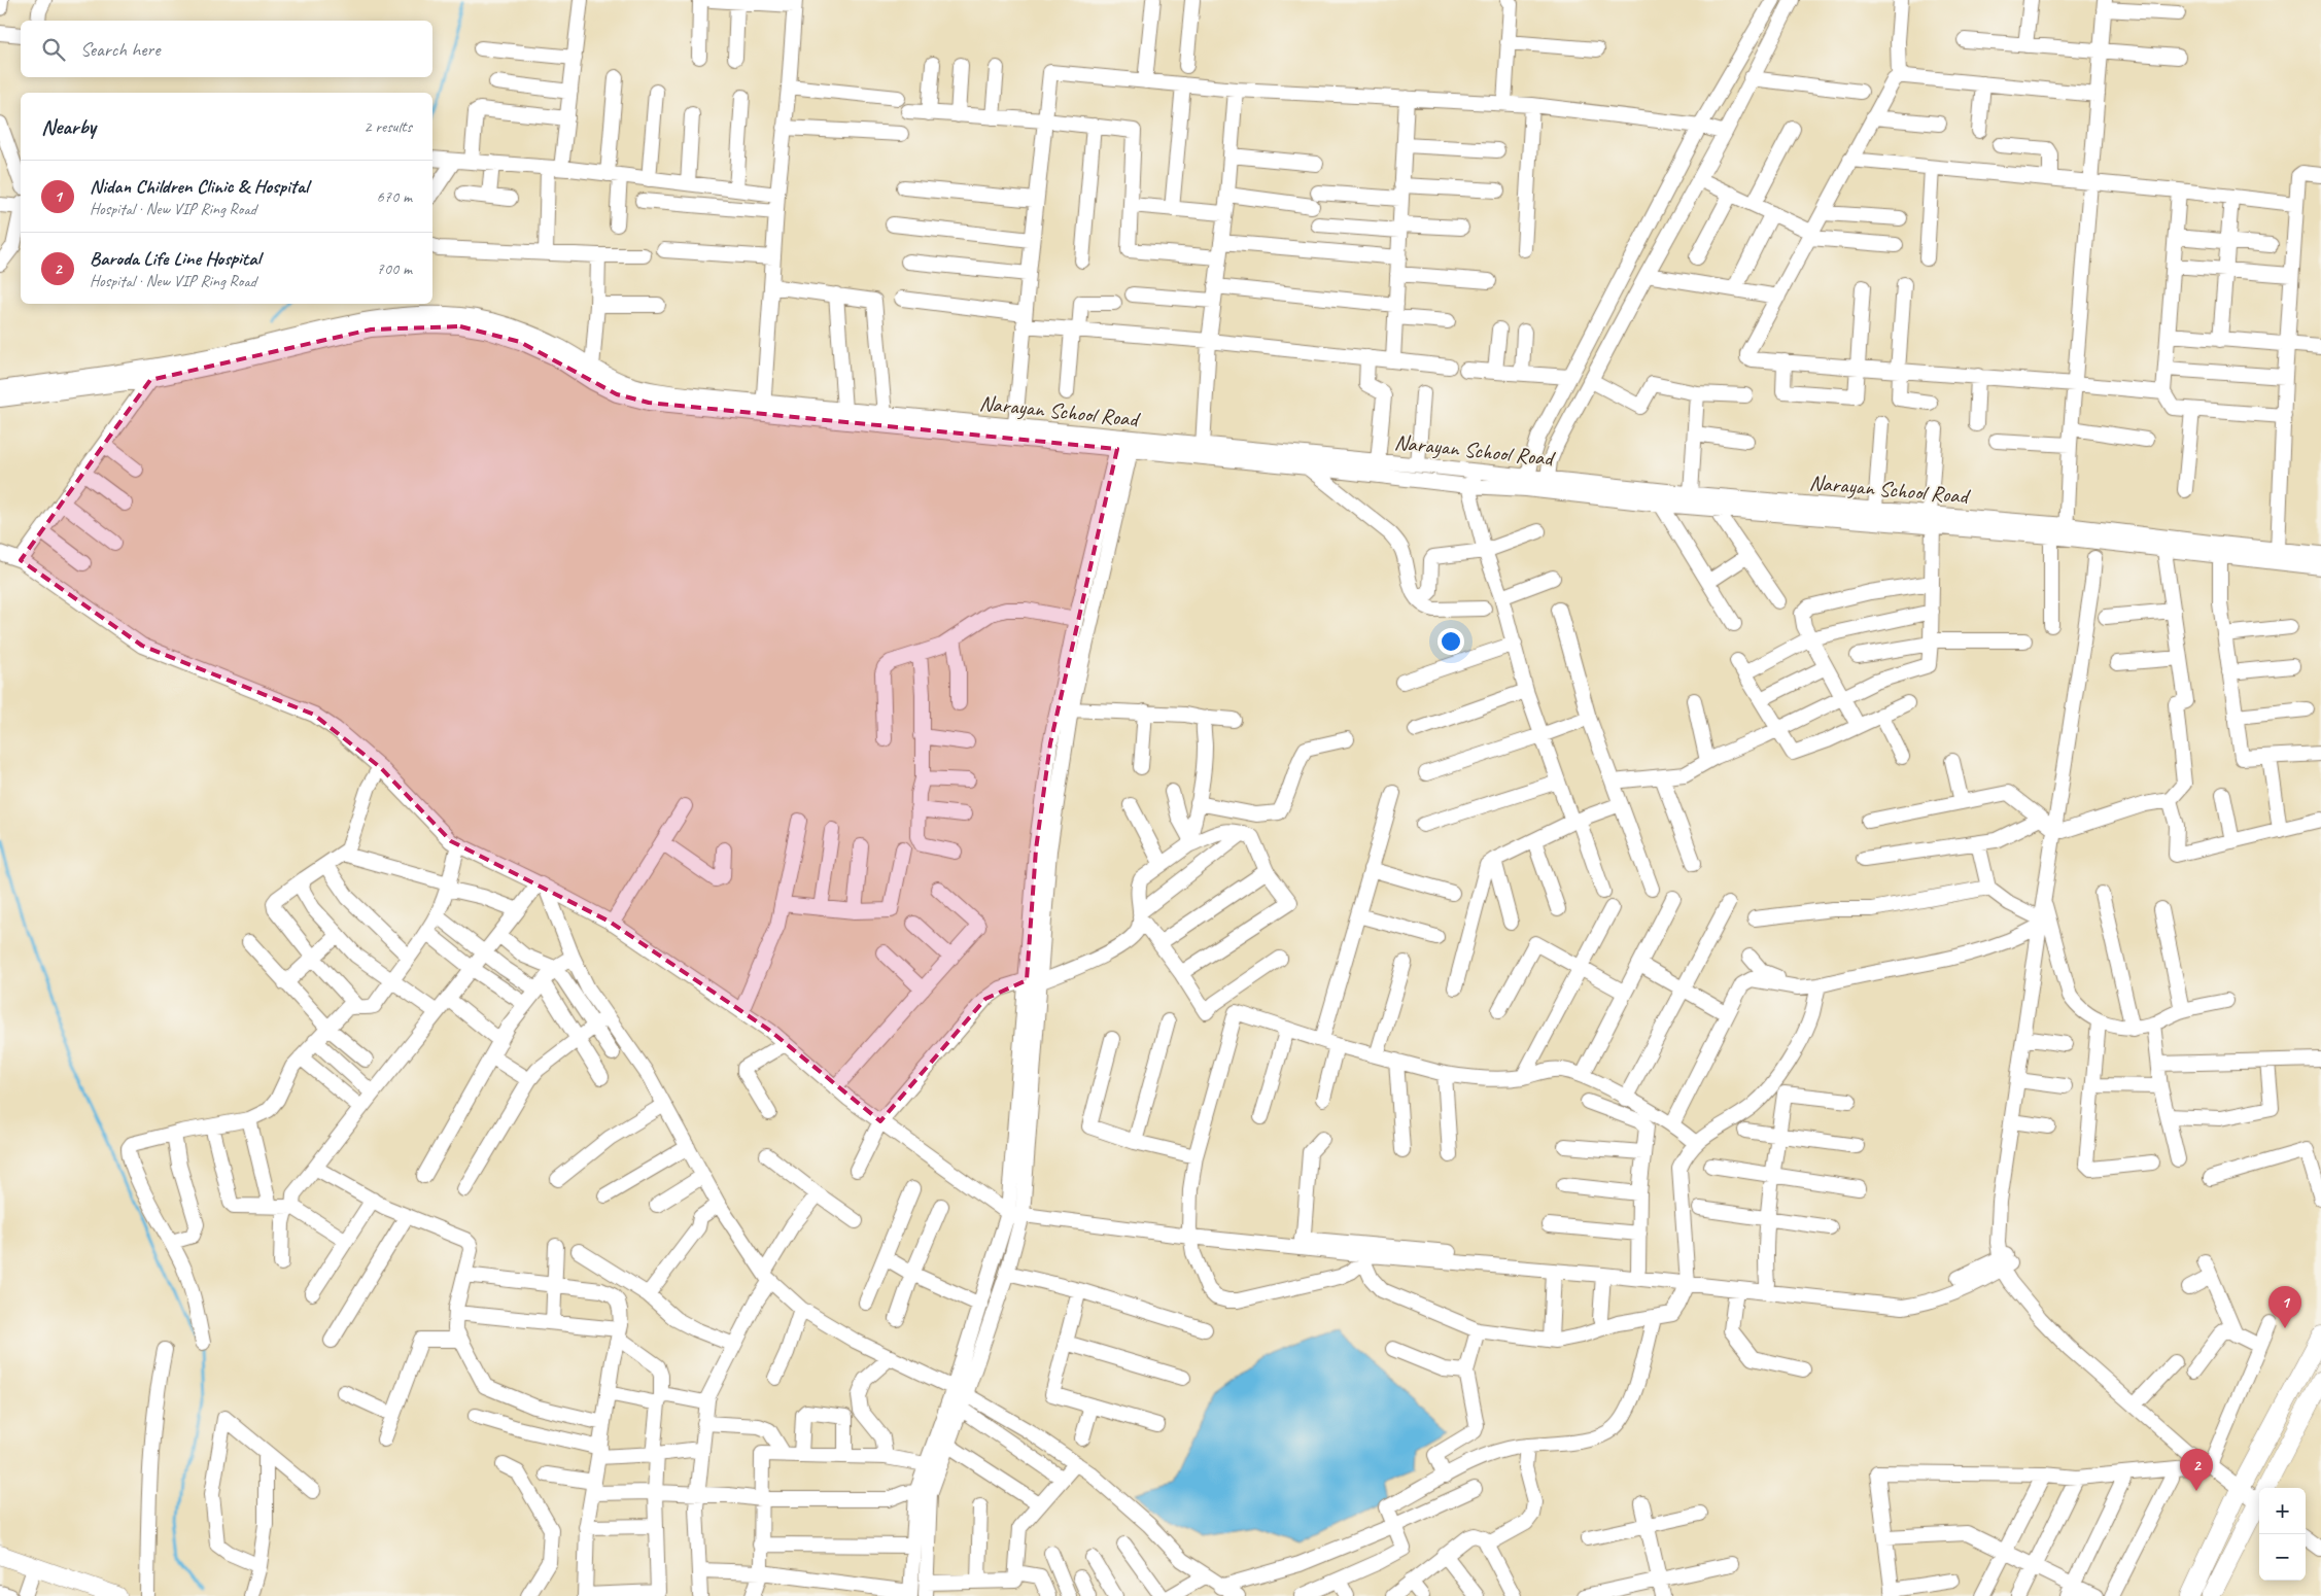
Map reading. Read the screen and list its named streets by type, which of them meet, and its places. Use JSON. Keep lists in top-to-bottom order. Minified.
{"streets":{"street":["Narayan School Road"]},"page":{"search":"Search here","heading":["Nearby","2 results"],"list":[{"mark":"1","name":"Nidan Children Clinic & Hospital","note":"Hospital · New VIP Ring Road","value":"670 m"},{"mark":"2","name":"Baroda Life Line Hospital","note":"Hospital · New VIP Ring Road","value":"700 m"}],"pins":["1","2"],"map_buttons":["+","−"]}}
